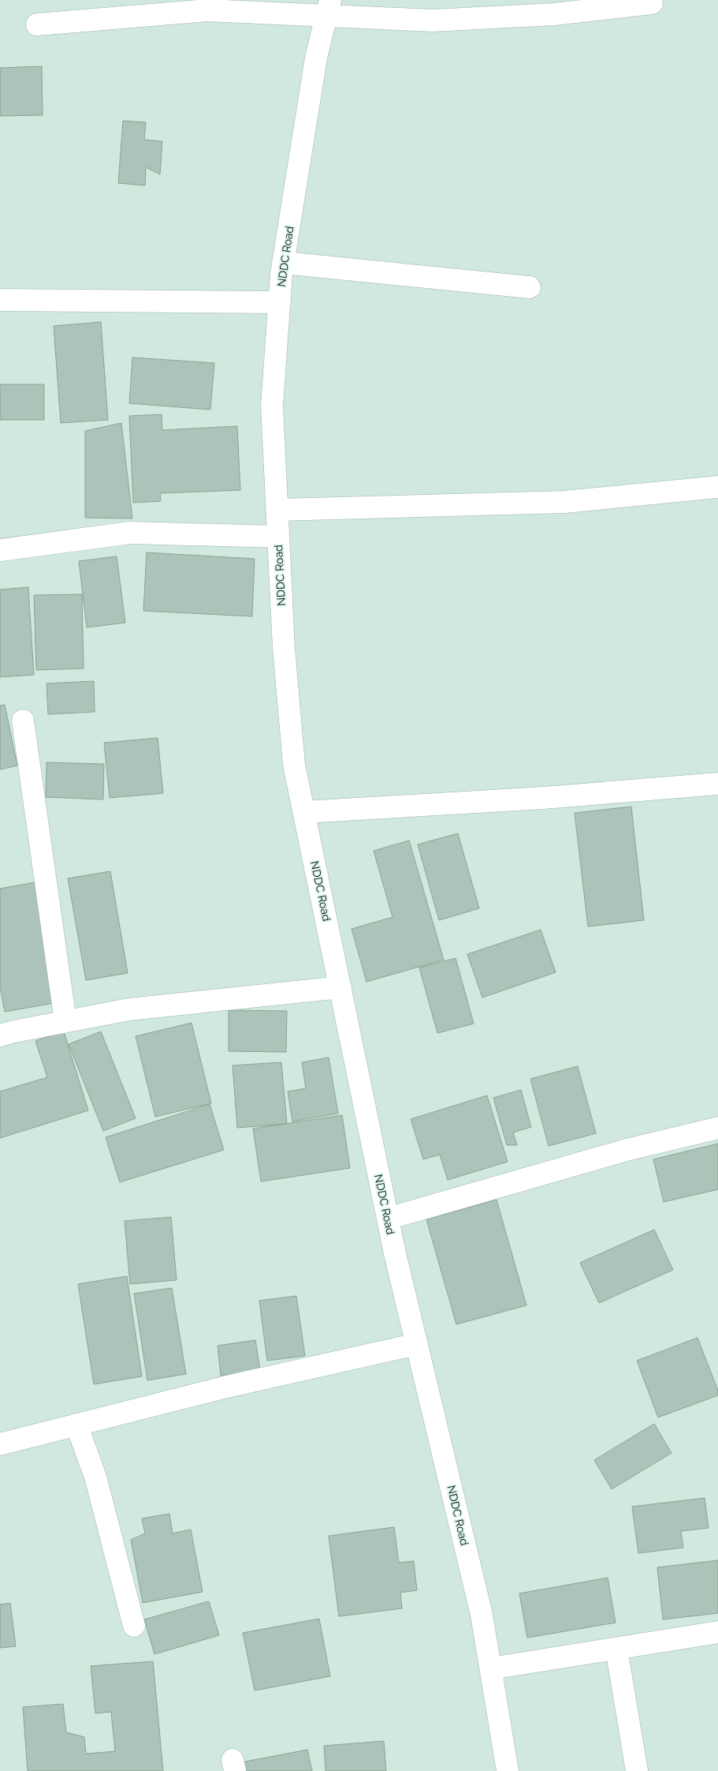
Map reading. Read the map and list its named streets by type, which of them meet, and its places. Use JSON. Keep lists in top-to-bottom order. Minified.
{"streets":{"street":["NDDC Road"]}}
